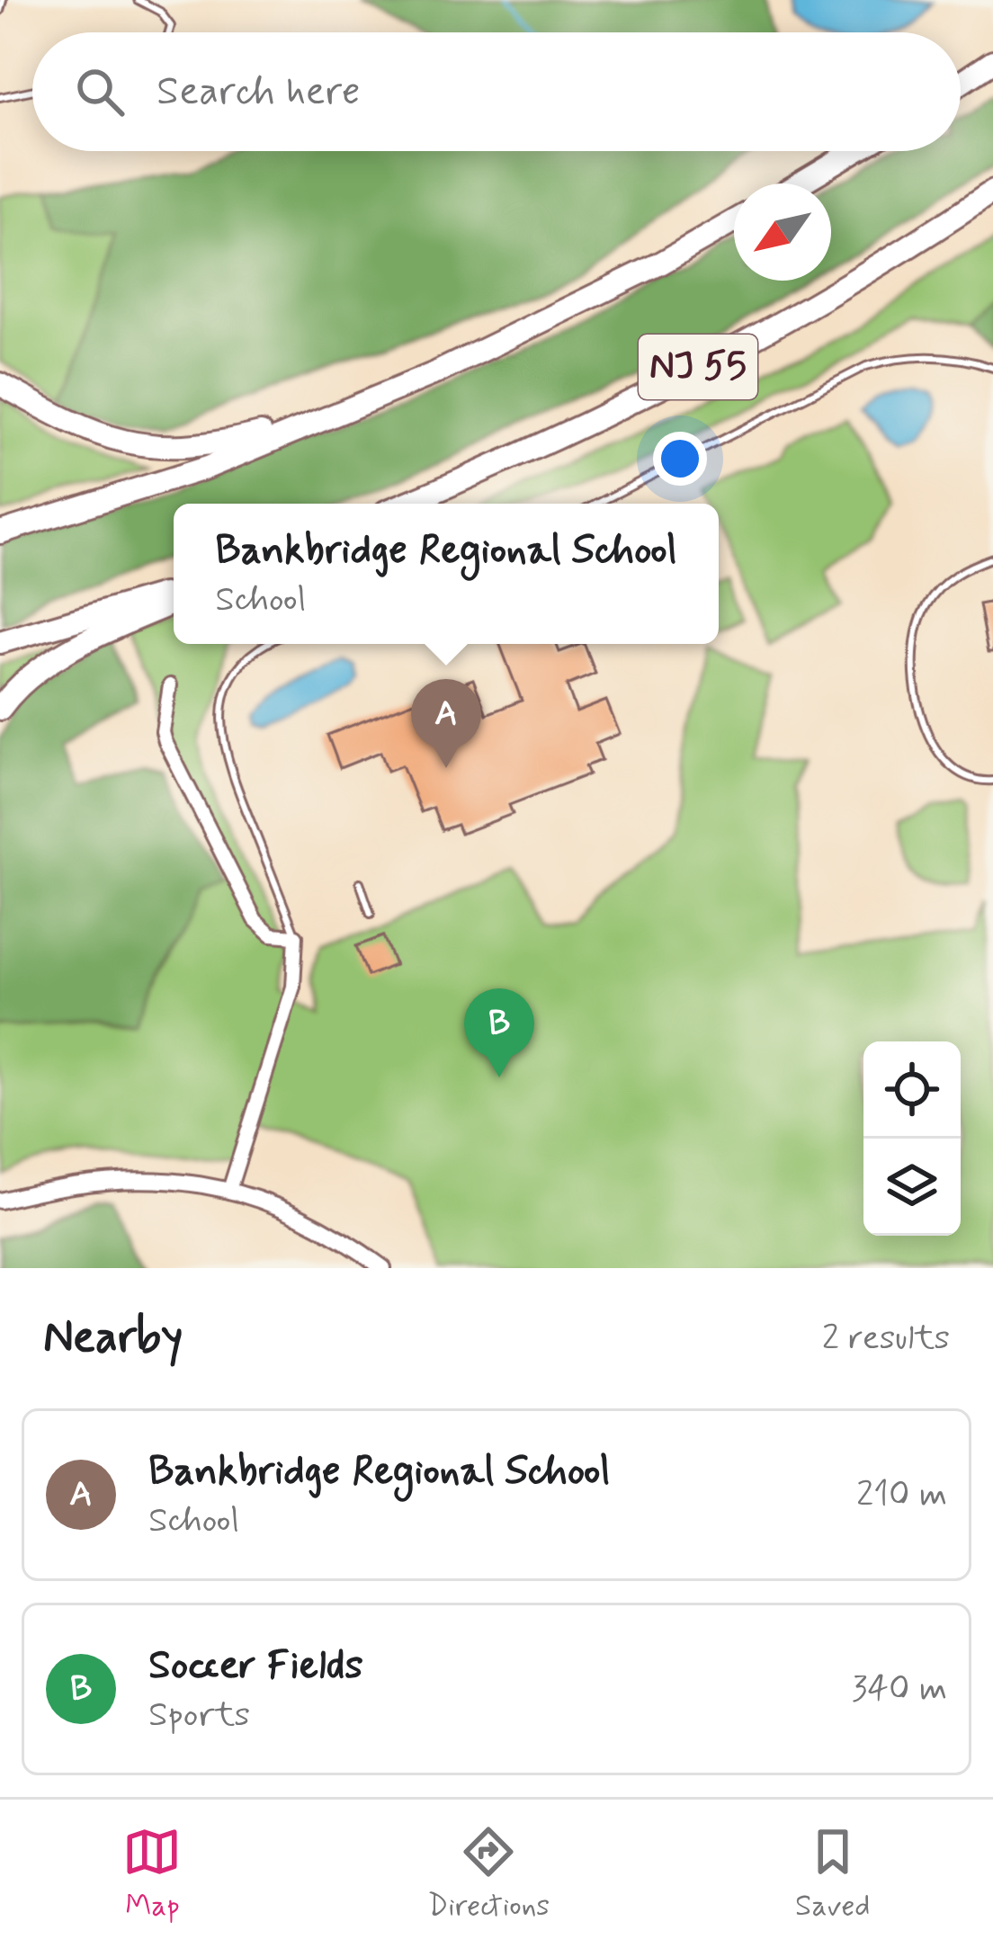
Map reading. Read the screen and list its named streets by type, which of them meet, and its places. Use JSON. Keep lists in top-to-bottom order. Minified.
{"streets":{"highway":["NJ 55"]},"north":"bottom left","page":{"search":"Search here","popup":["Bankbridge Regional School","School"],"pins":["A","B"],"heading":["Nearby","2 results"],"list":[{"mark":"A","name":"Bankbridge Regional School","note":"School","value":"210 m"},{"mark":"B","name":"Soccer Fields","note":"Sports","value":"340 m"}],"nav":["Map","Directions","Saved"]}}
